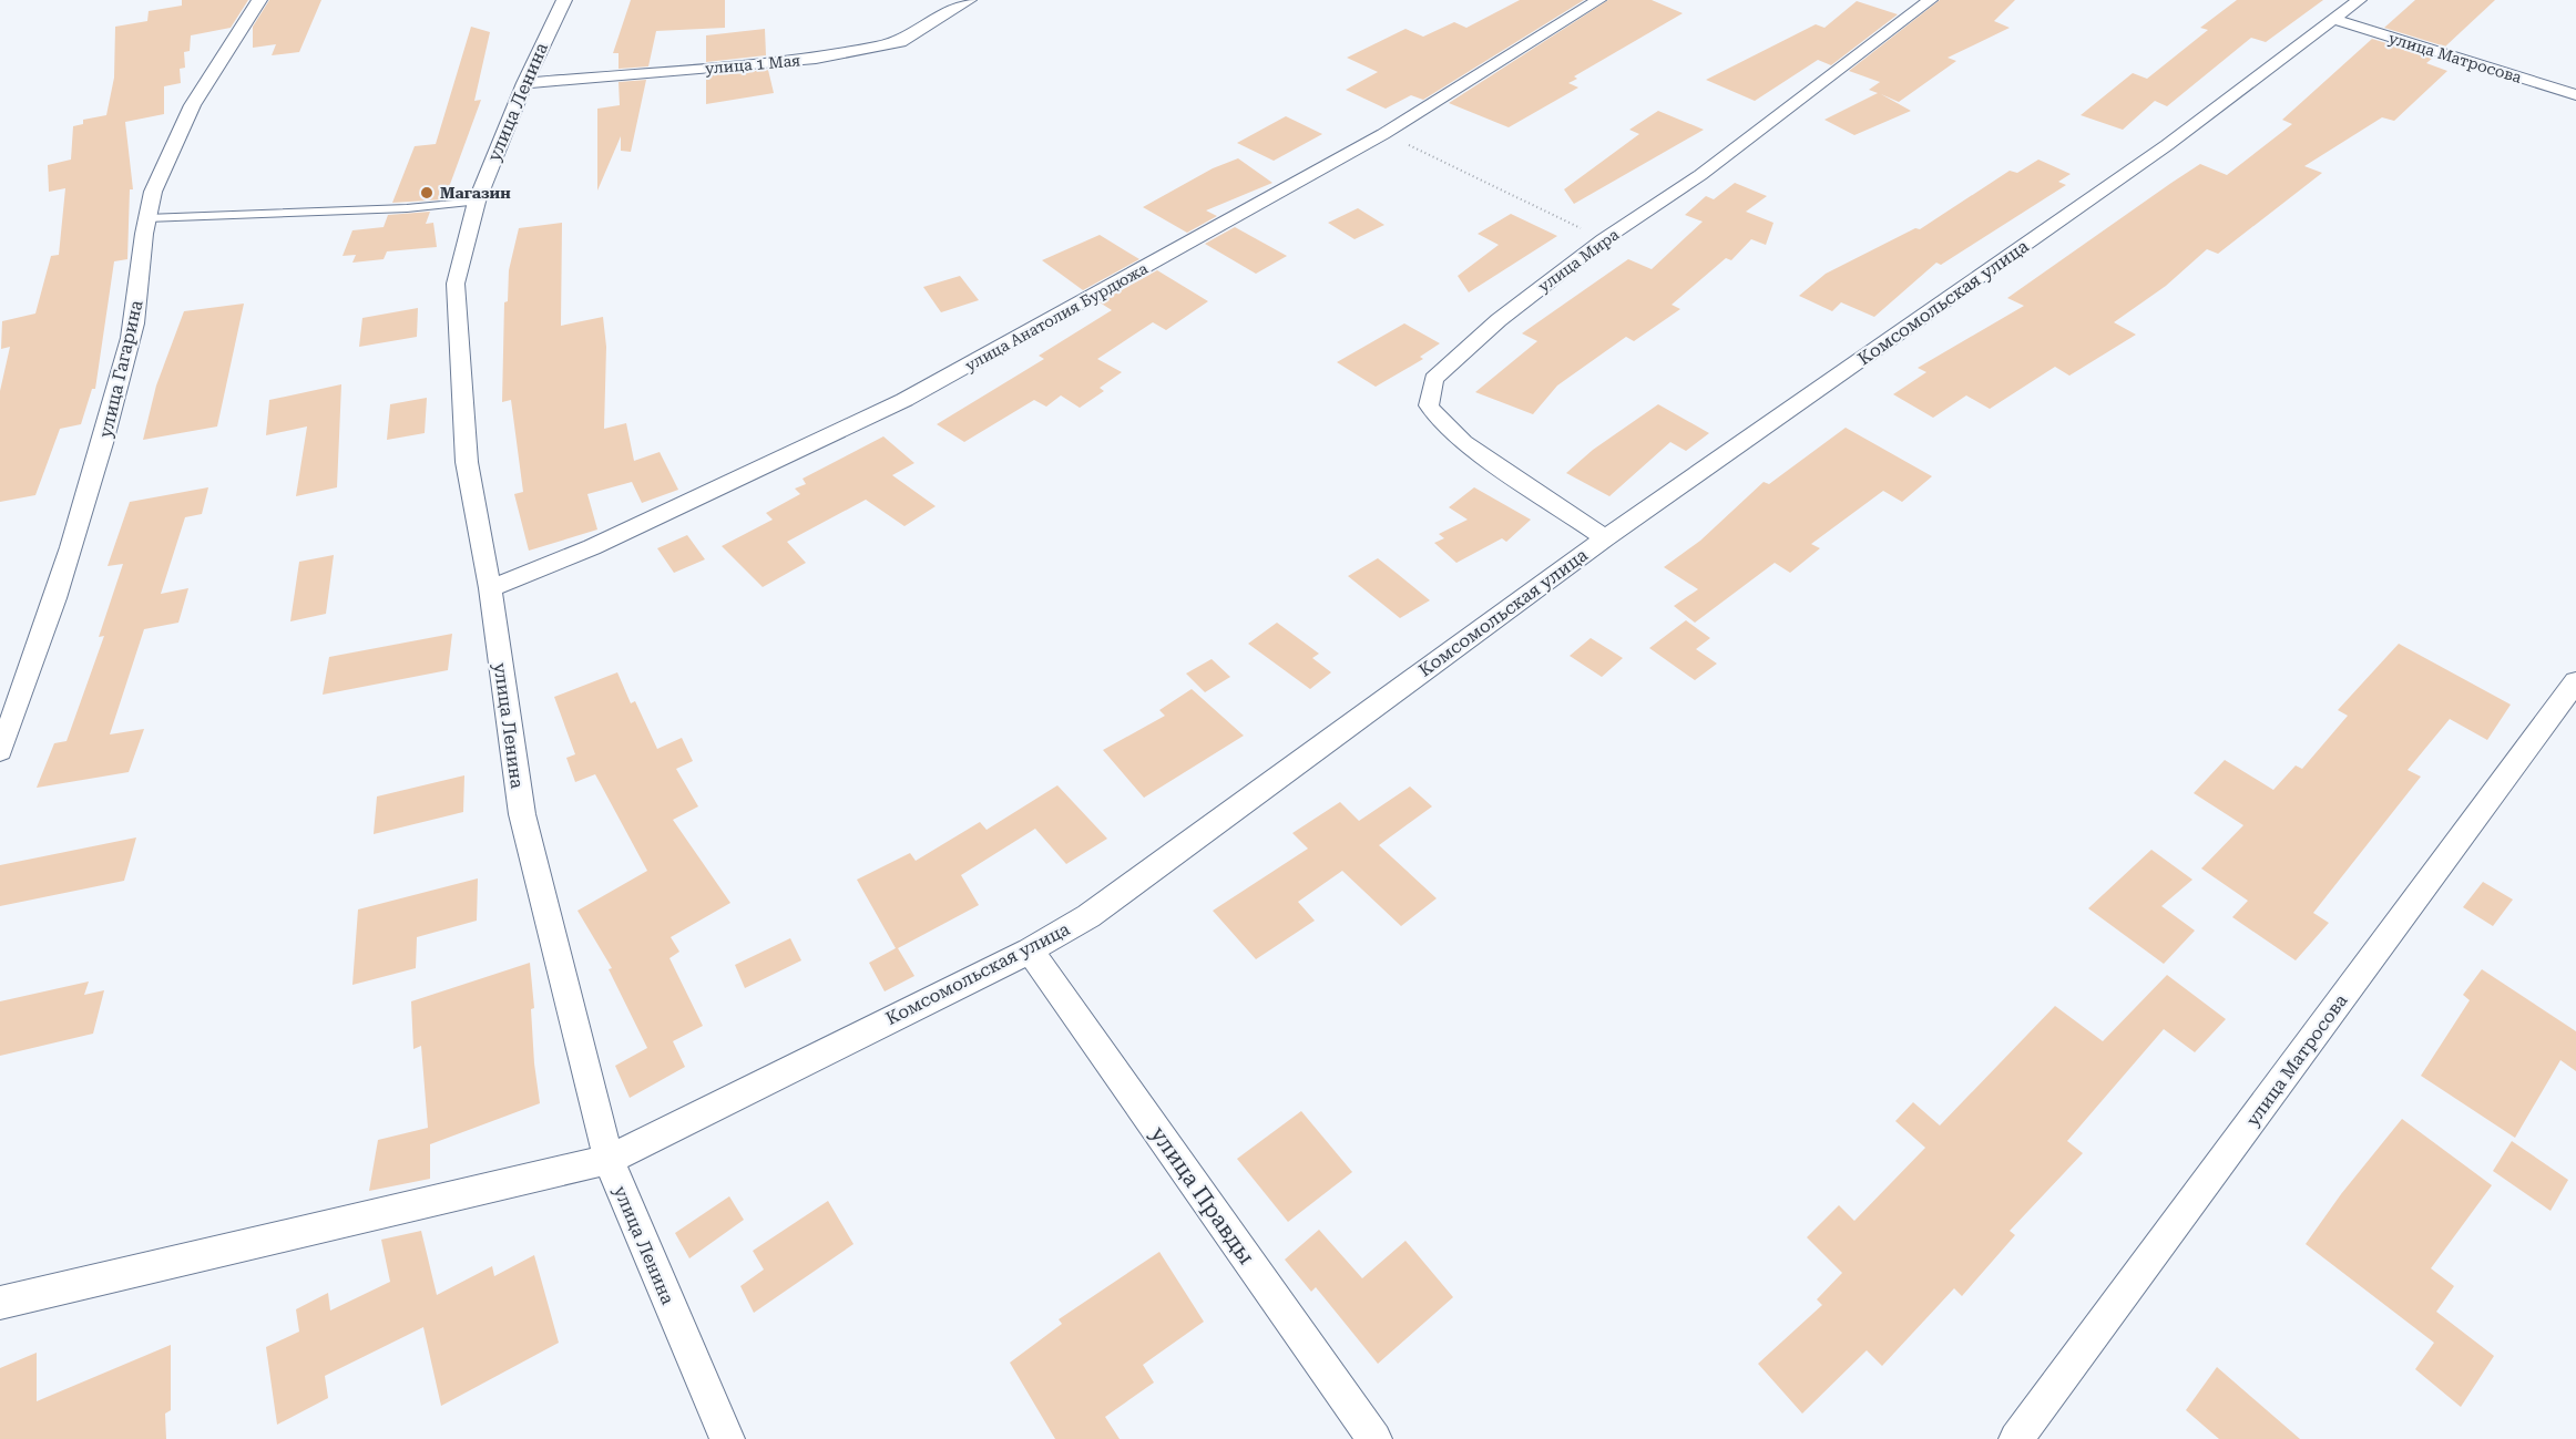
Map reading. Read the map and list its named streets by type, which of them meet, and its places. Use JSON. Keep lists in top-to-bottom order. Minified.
{"streets":{"street":["улица Матросова","улица 1 Мая","улица Ленина","улица Мира","Комсомольская улица","улица Анатолия Бурдюжа","улица Гагарина","улица Правды"]},"crossings":[["улица Матросова","Комсомольская улица"],["улица 1 Мая","улица Ленина"],["улица Ленина","Комсомольская улица"],["улица Ленина","улица Анатолия Бурдюжа"],["улица Мира","Комсомольская улица"],["Комсомольская улица","улица Правды"]],"places":["Магазин"]}
